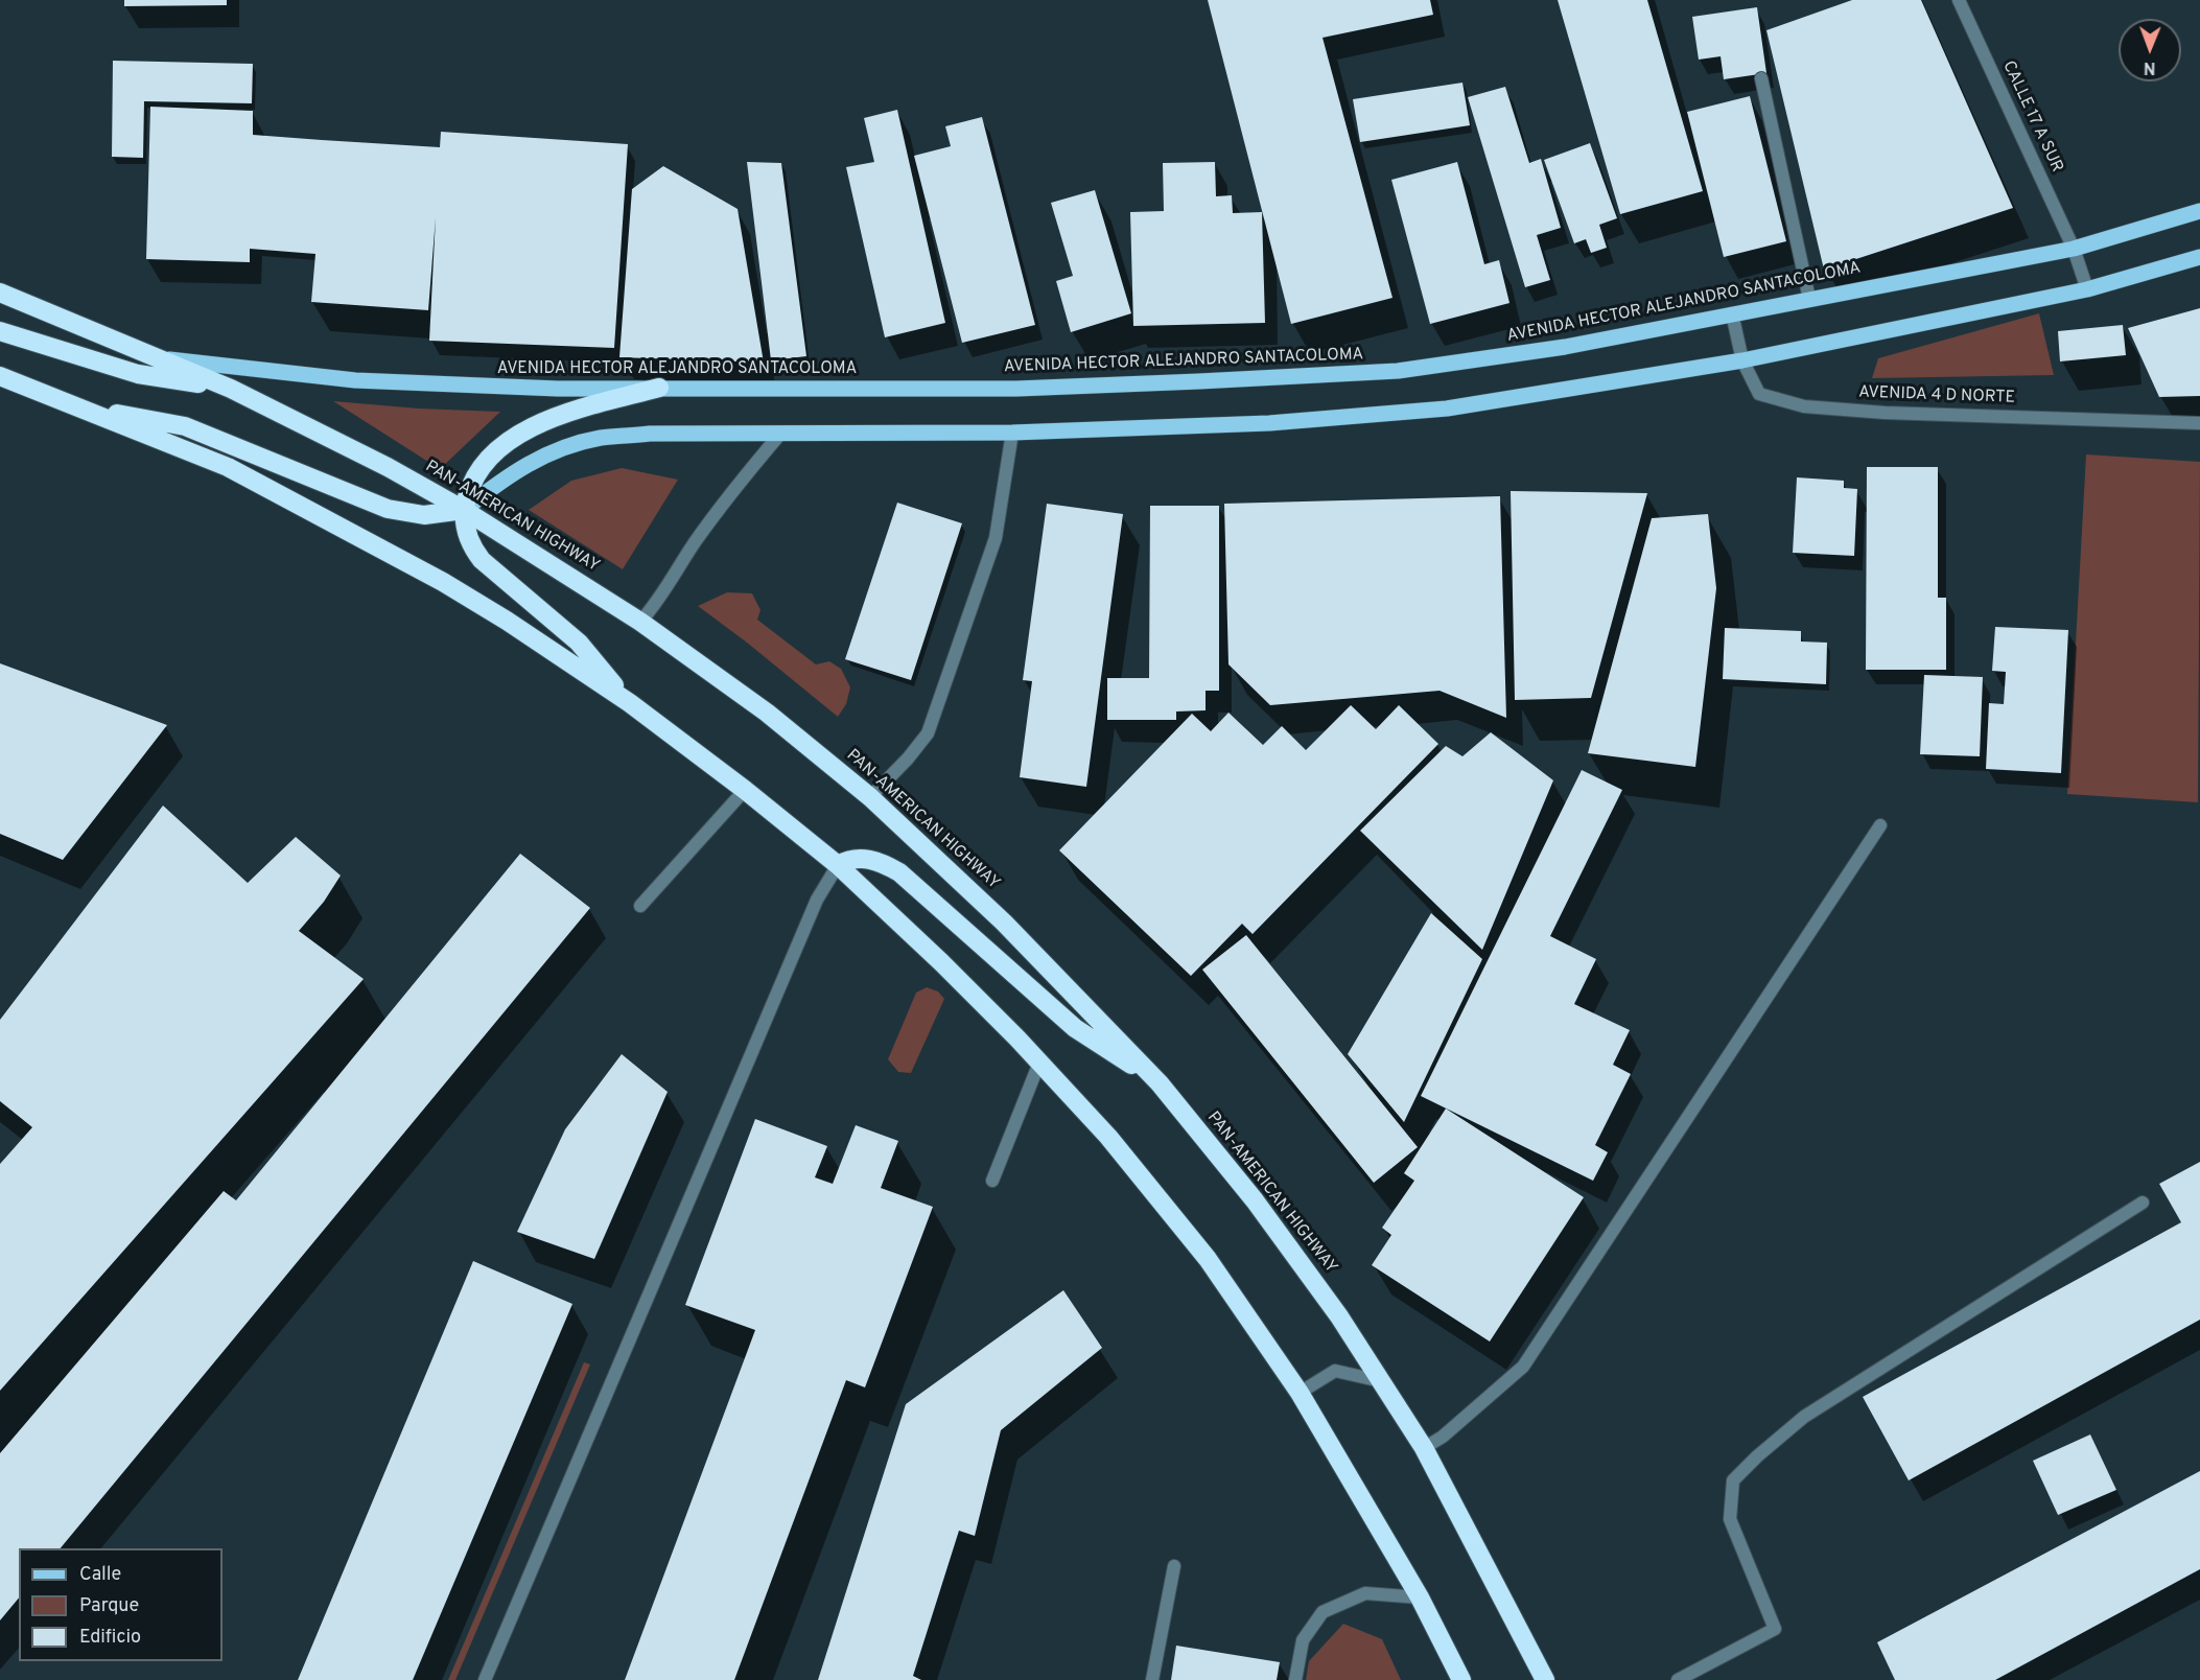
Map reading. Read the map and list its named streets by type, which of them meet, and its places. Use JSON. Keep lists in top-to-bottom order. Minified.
{"streets":{"highway":["PAN-AMERICAN HIGHWAY"],"main road":["AVENIDA HECTOR ALEJANDRO SANTACOLOMA"],"street":["CALLE 17 A SUR","AVENIDA 4 D NORTE"]},"crossings":[["CALLE 17 A SUR","AVENIDA HECTOR ALEJANDRO SANTACOLOMA"],["AVENIDA HECTOR ALEJANDRO SANTACOLOMA","AVENIDA 4 D NORTE"],["AVENIDA HECTOR ALEJANDRO SANTACOLOMA","PAN-AMERICAN HIGHWAY"]],"legend":["Calle","Parque","Edificio"],"north":"bottom"}
